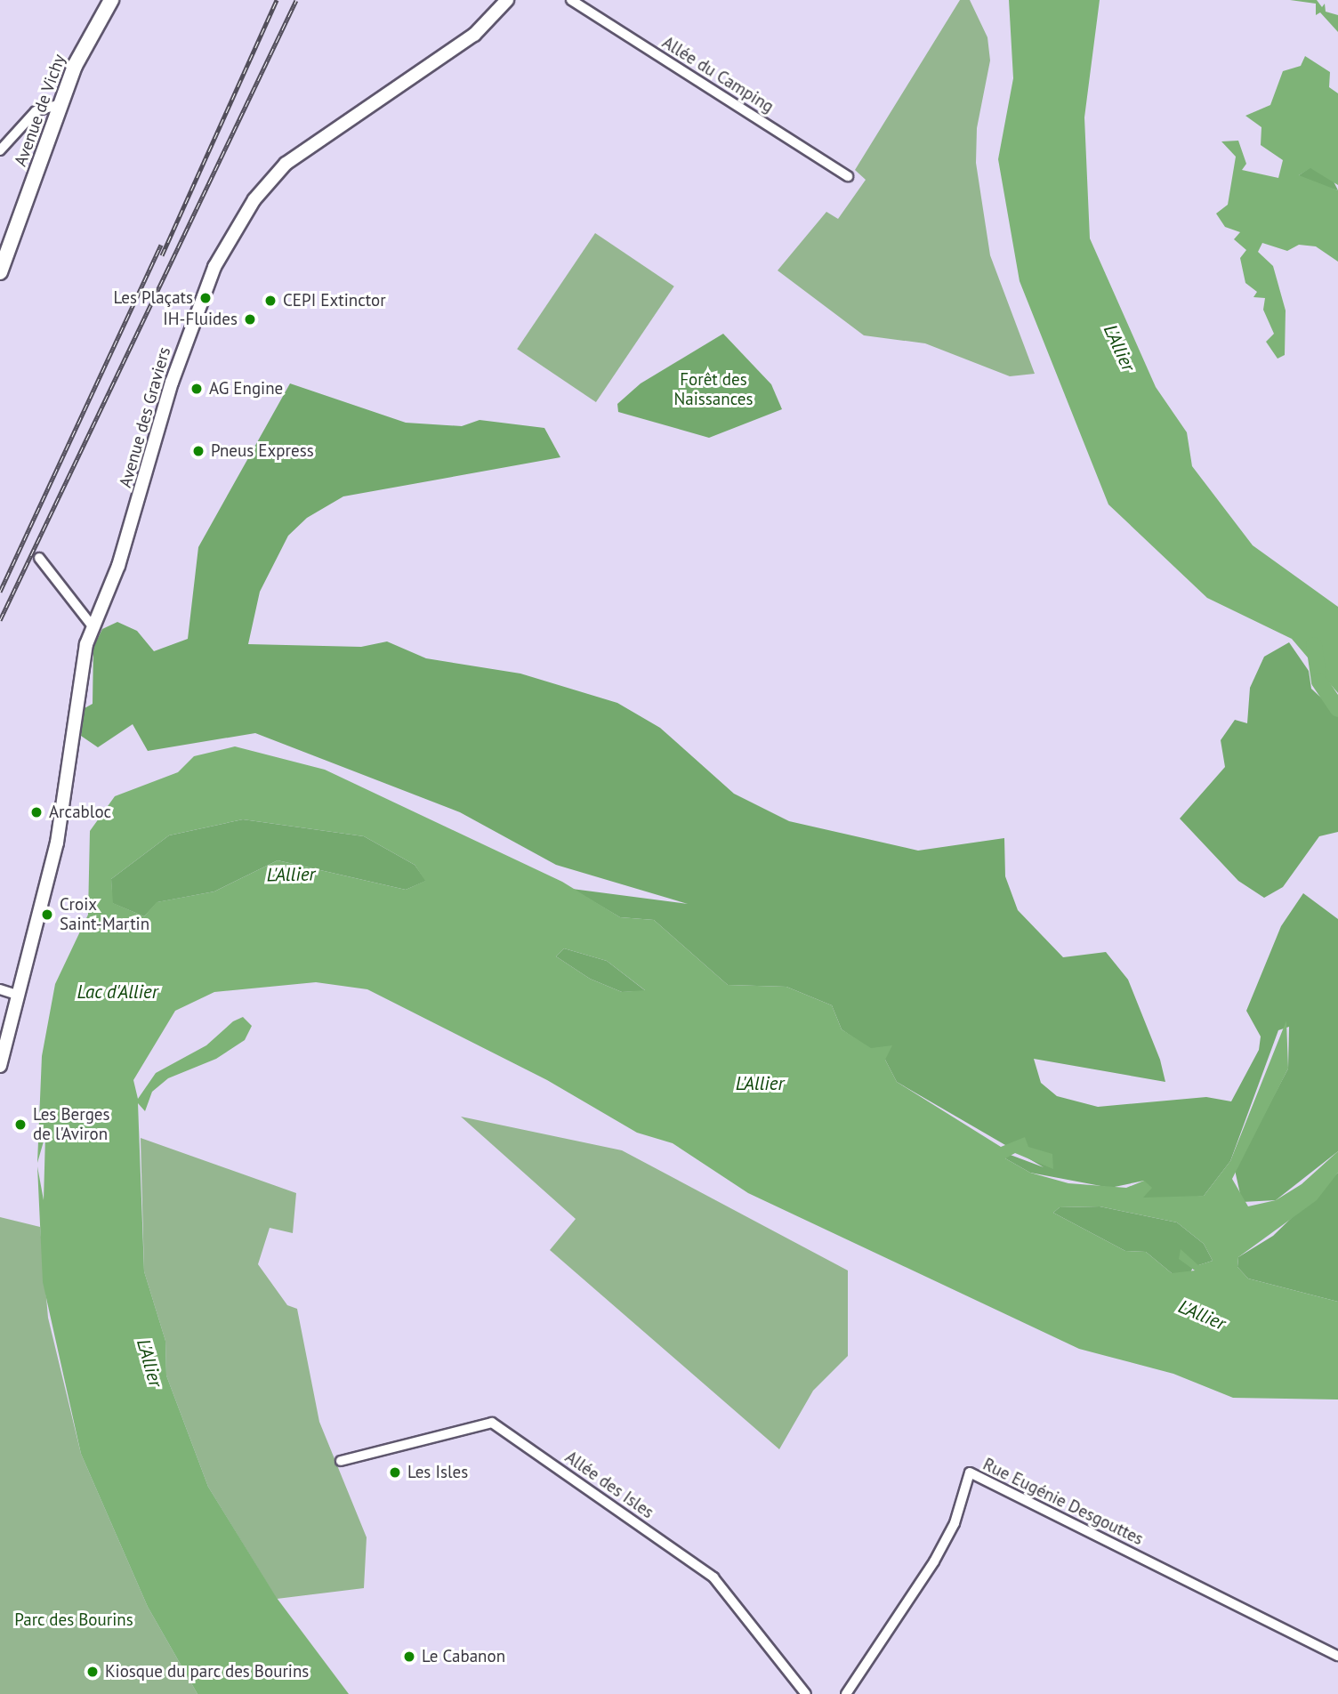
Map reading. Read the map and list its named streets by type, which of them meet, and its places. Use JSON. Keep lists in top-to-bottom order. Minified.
{"streets":{"main road":["Avenue de Vichy"],"street":["Allée du Camping","Avenue des Graviers","Allée des Isles","Rue Eugénie Desgouttes"]},"water":["L'Allier","Lac d'Allier"],"parks":["Forêt des Naissances","Parc des Bourins"],"places":["Les Plaçats","CEPI Extinctor","IH-Fluides","AG Engine","Pneus Express","Arcabloc","Croix Saint-Martin","Les Berges de l'Aviron","Les Isles","Le Cabanon","Kiosque du parc des Bourins"]}
